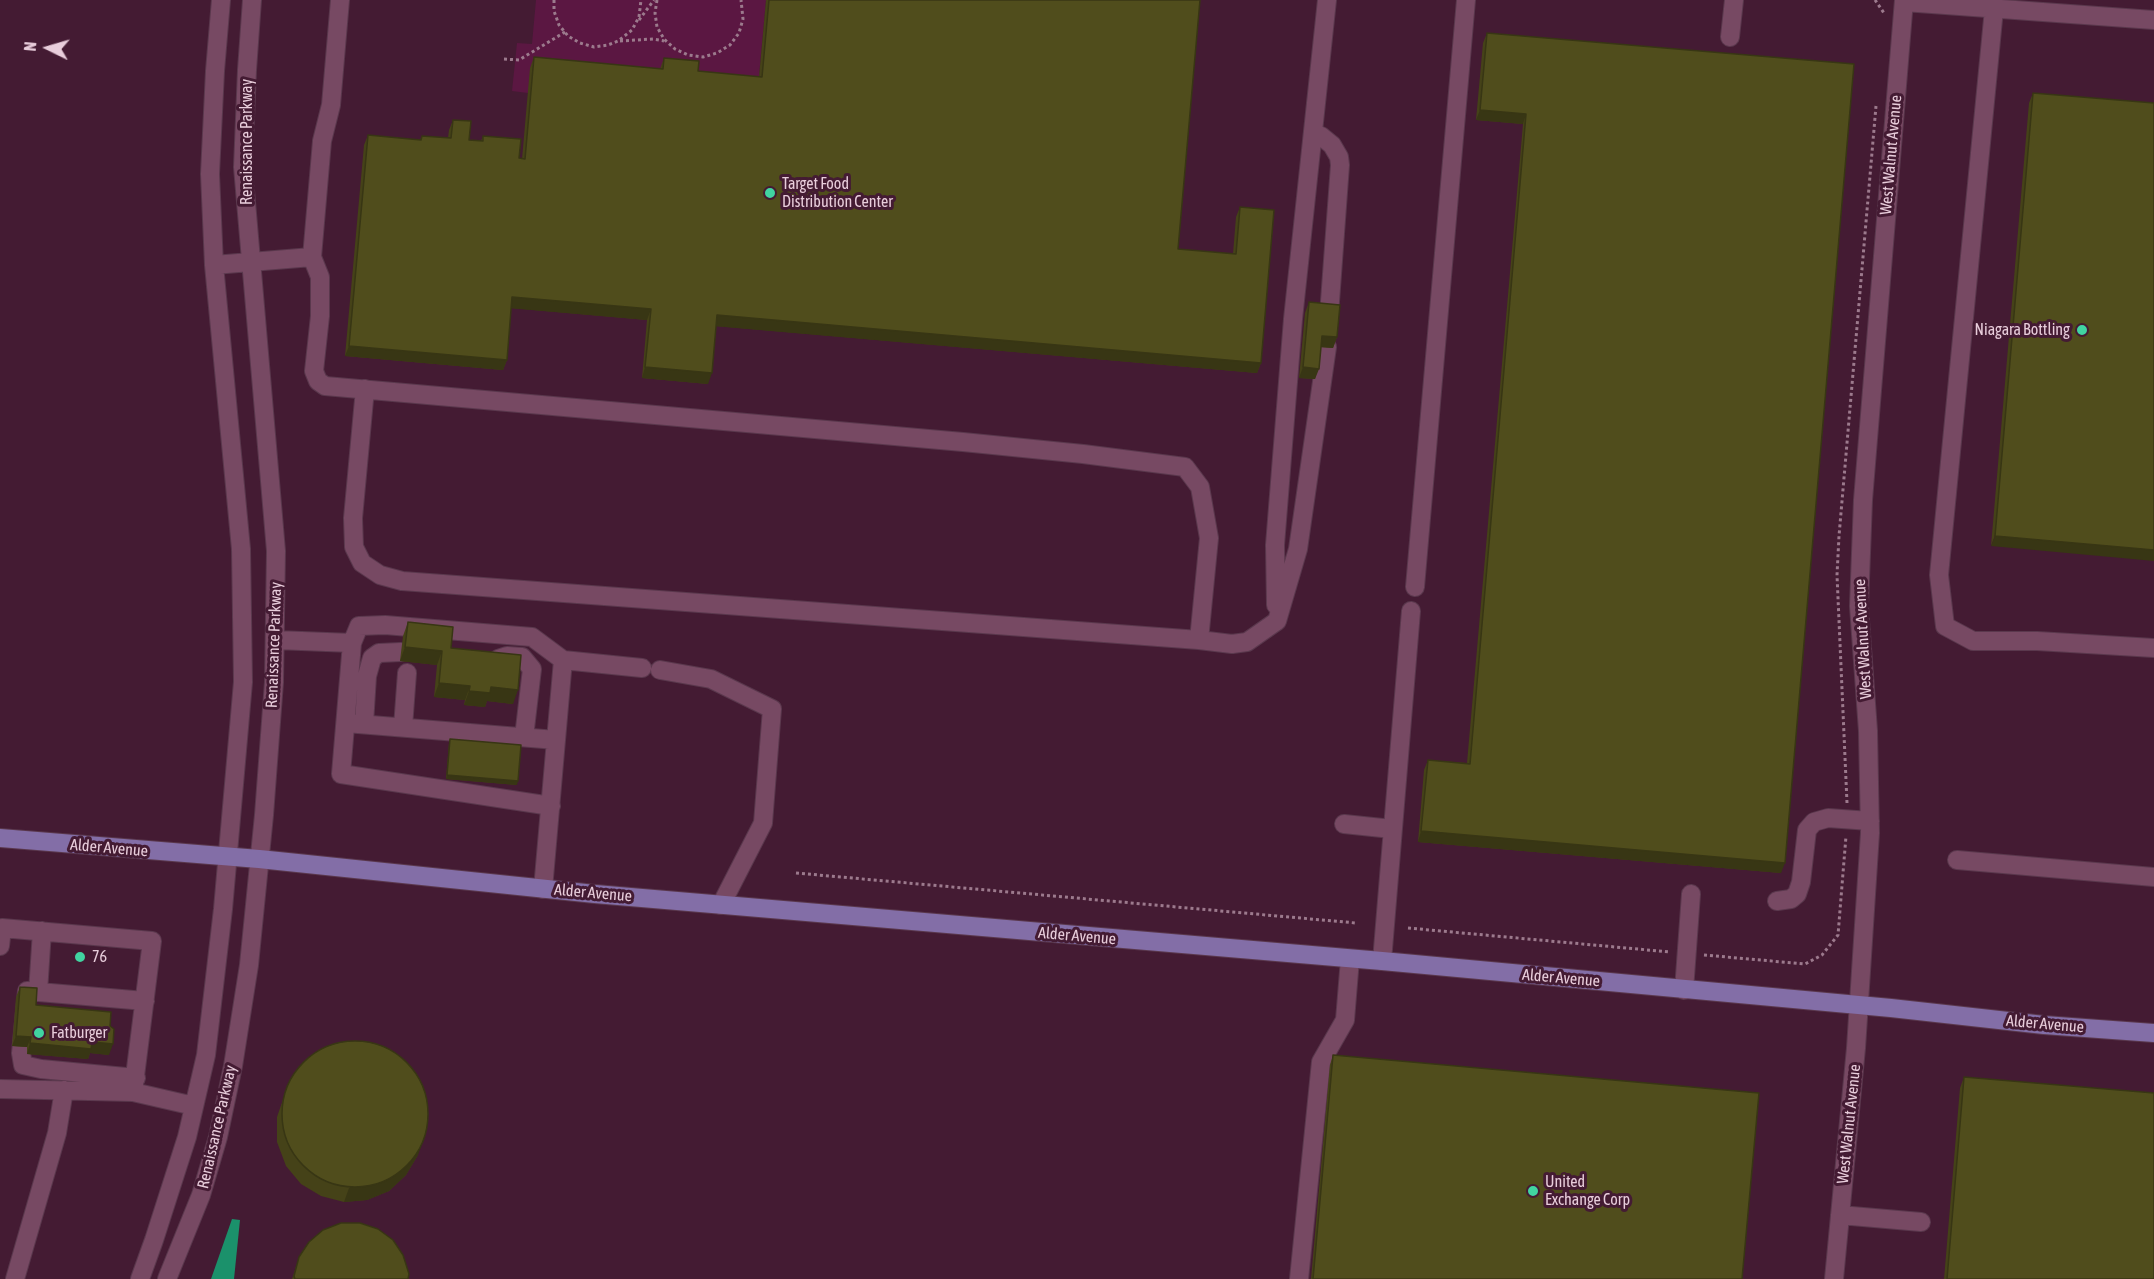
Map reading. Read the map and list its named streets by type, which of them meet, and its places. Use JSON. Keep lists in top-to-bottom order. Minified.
{"streets":{"main road":["Alder Avenue"],"street":["Renaissance Parkway","West Walnut Avenue"]},"crossings":[["Renaissance Parkway","Alder Avenue"],["West Walnut Avenue","Alder Avenue"]],"places":["Target Food Distribution Center","Niagara Bottling","76","Fatburger","United Exchange Corp"],"north":"left"}
